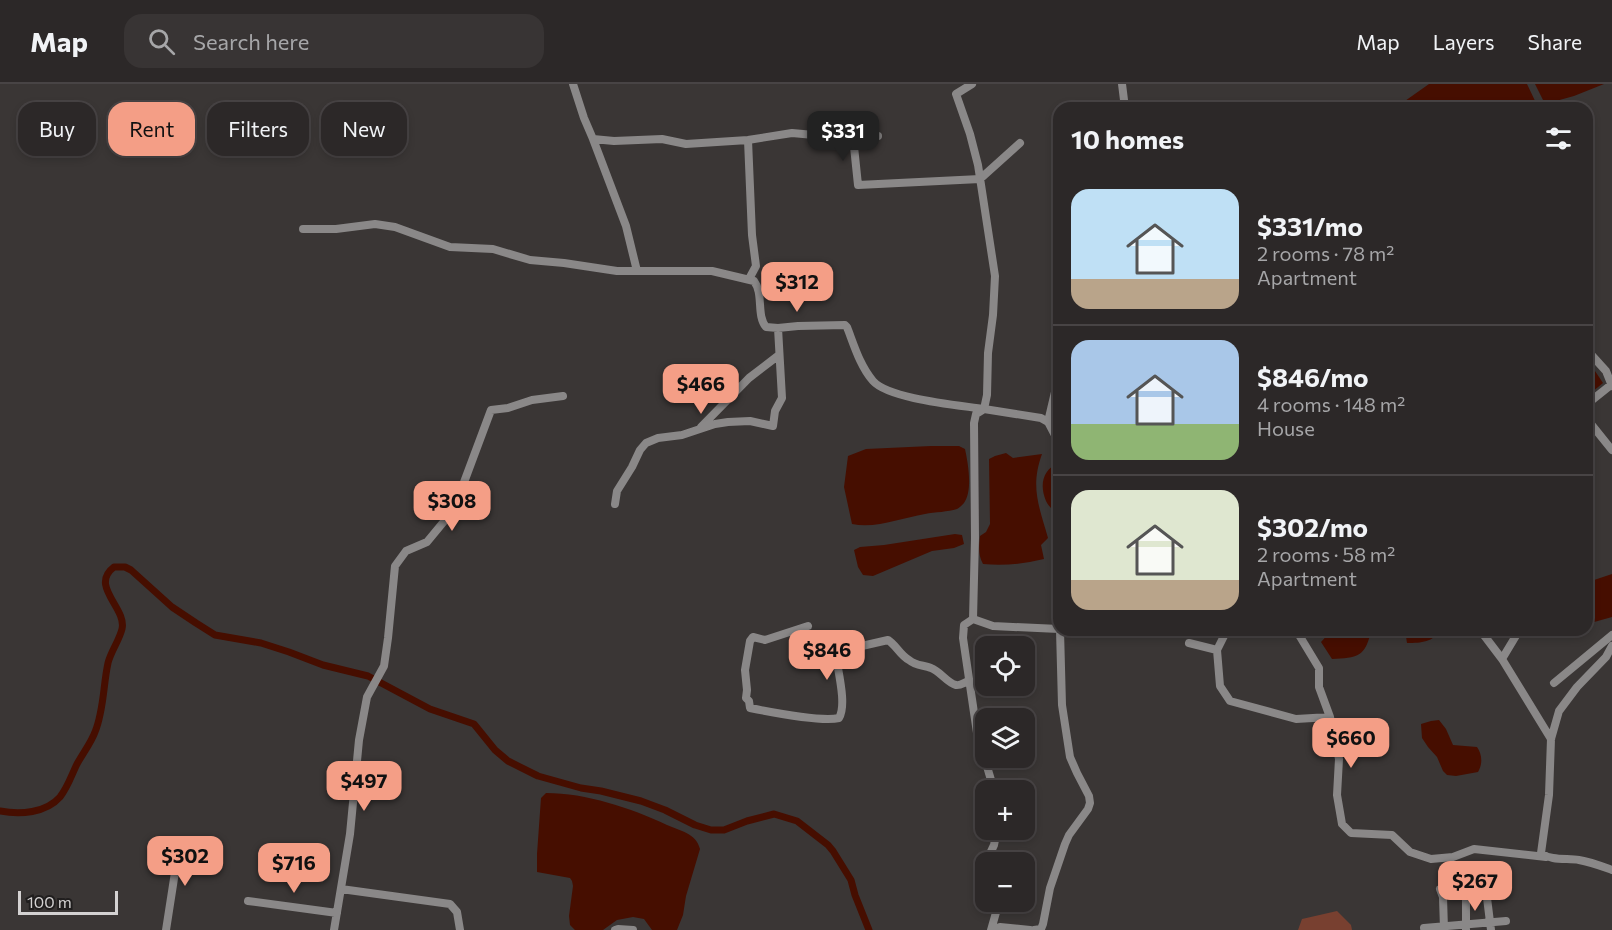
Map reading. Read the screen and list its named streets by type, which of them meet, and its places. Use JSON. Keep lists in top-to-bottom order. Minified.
{"scale_bar":"100 m","page":{"header":"Map","search":"Search here","nav":["Map","Layers","Share"],"chip":["Buy","Rent","Filters","New"],"heading":"10 homes","price":["$331","$312","$466","$308","$846","$660","$497","$302","$716","$267"],"list":[{"name":"$331/mo","note":"2 rooms · 78 m² · Apartment"},{"name":"$846/mo","note":"4 rooms · 148 m² · House"},{"name":"$302/mo","note":"2 rooms · 58 m² · Apartment"}],"map_buttons":["+","−"],"scale":"100 m"}}
